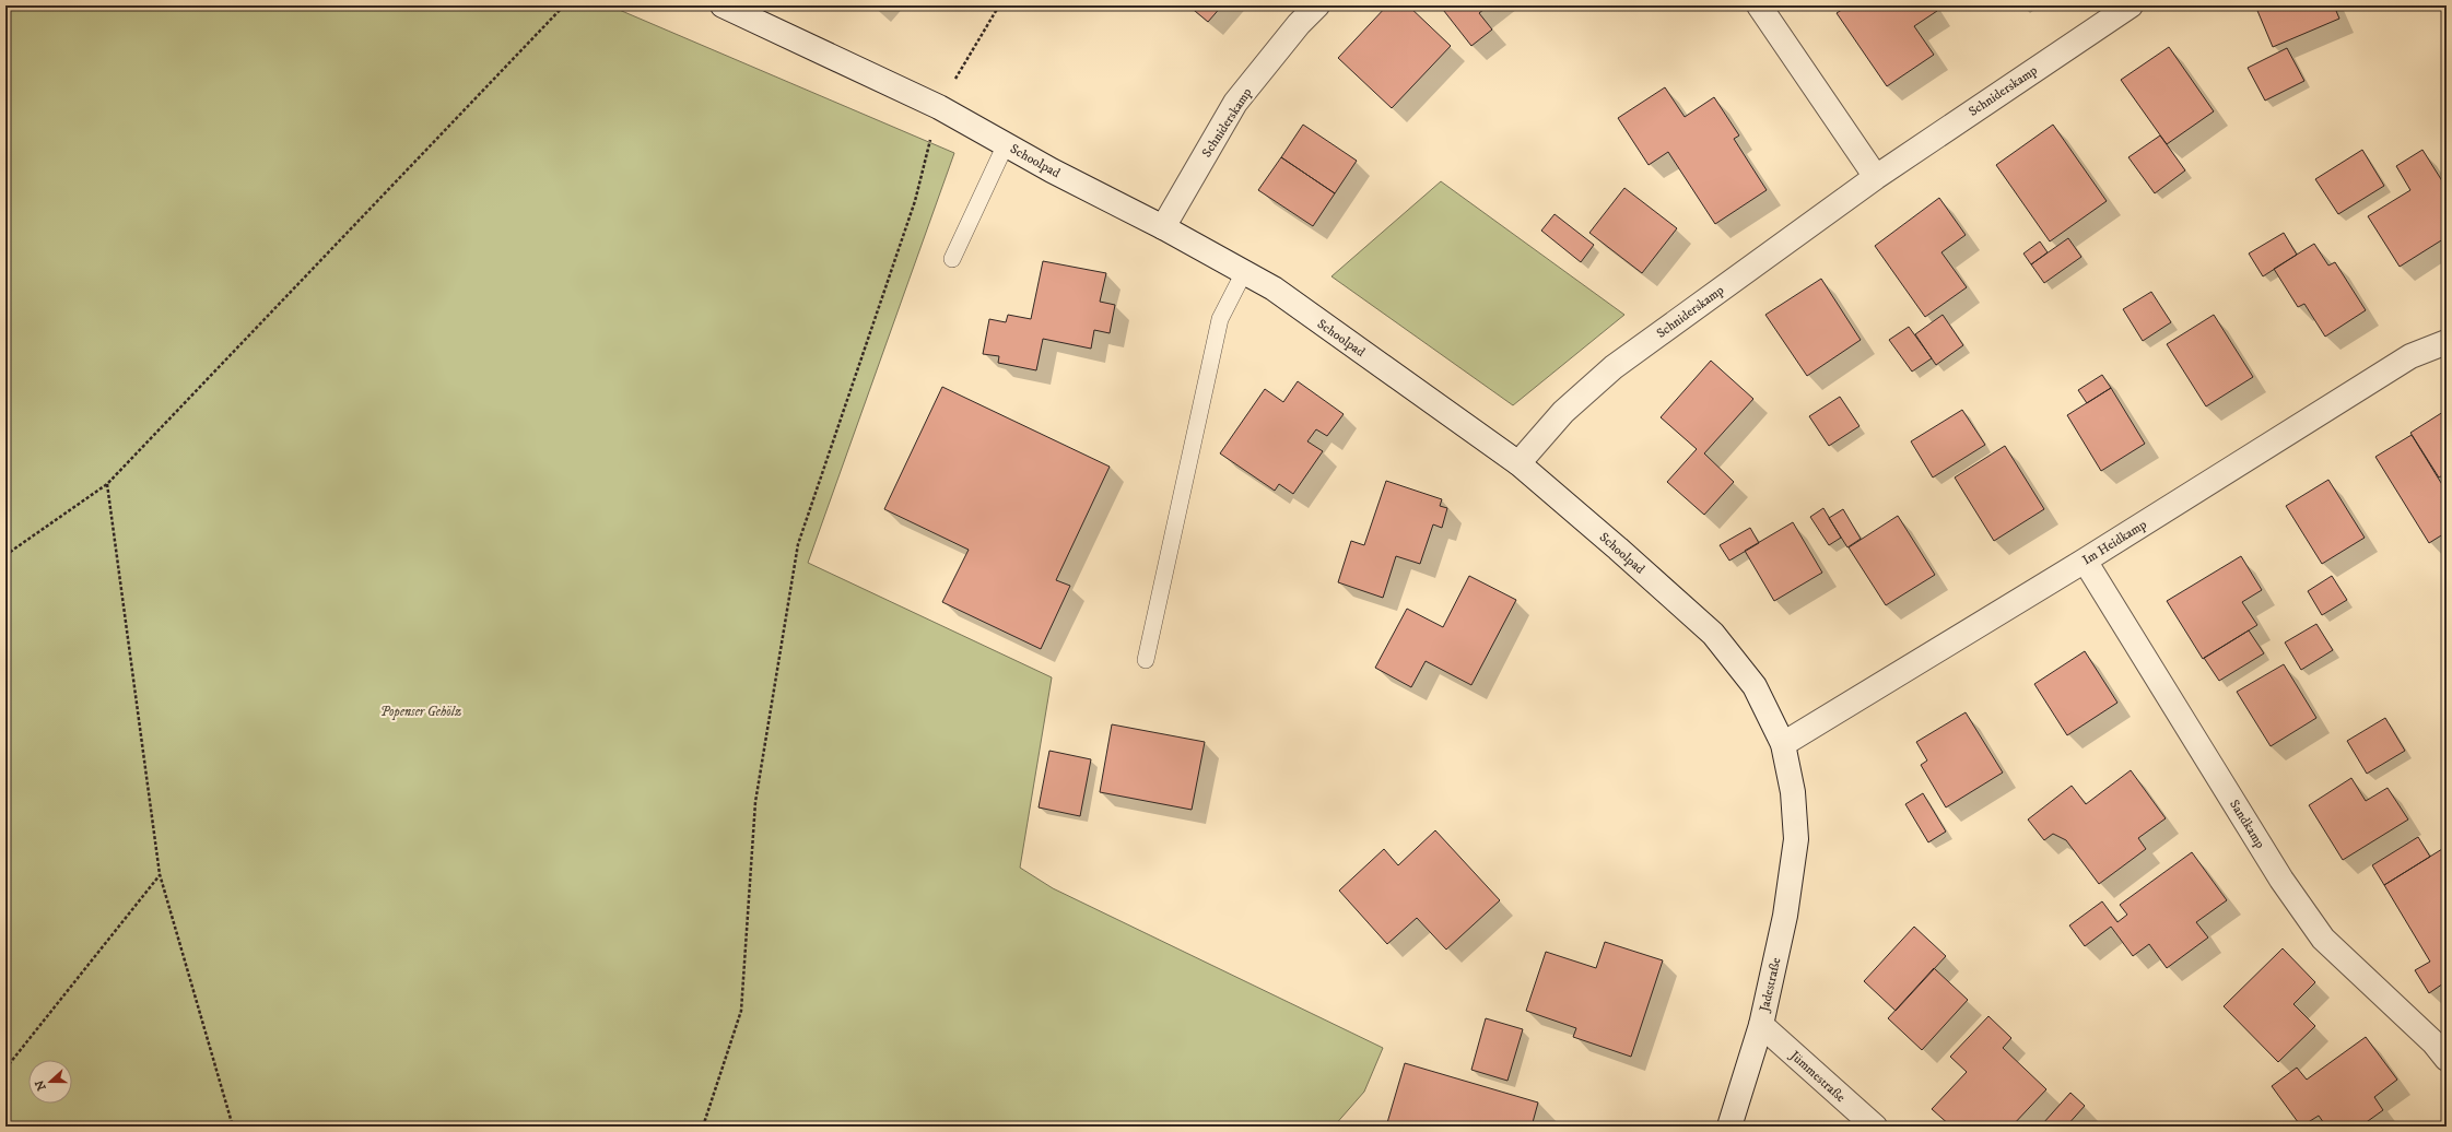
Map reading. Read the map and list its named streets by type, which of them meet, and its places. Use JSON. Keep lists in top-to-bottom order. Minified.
{"streets":{"street":["Schniderskamp","Schoolpad","Im Heidkamp","Sandkamp","Jadestraße","Jümmestraße"]},"crossings":[["Schniderskamp","Schoolpad"],["Schoolpad","Im Heidkamp"],["Schoolpad","Jadestraße"],["Im Heidkamp","Sandkamp"],["Jadestraße","Jümmestraße"]],"parks":["Popenser Gehölz"],"north":"left"}
